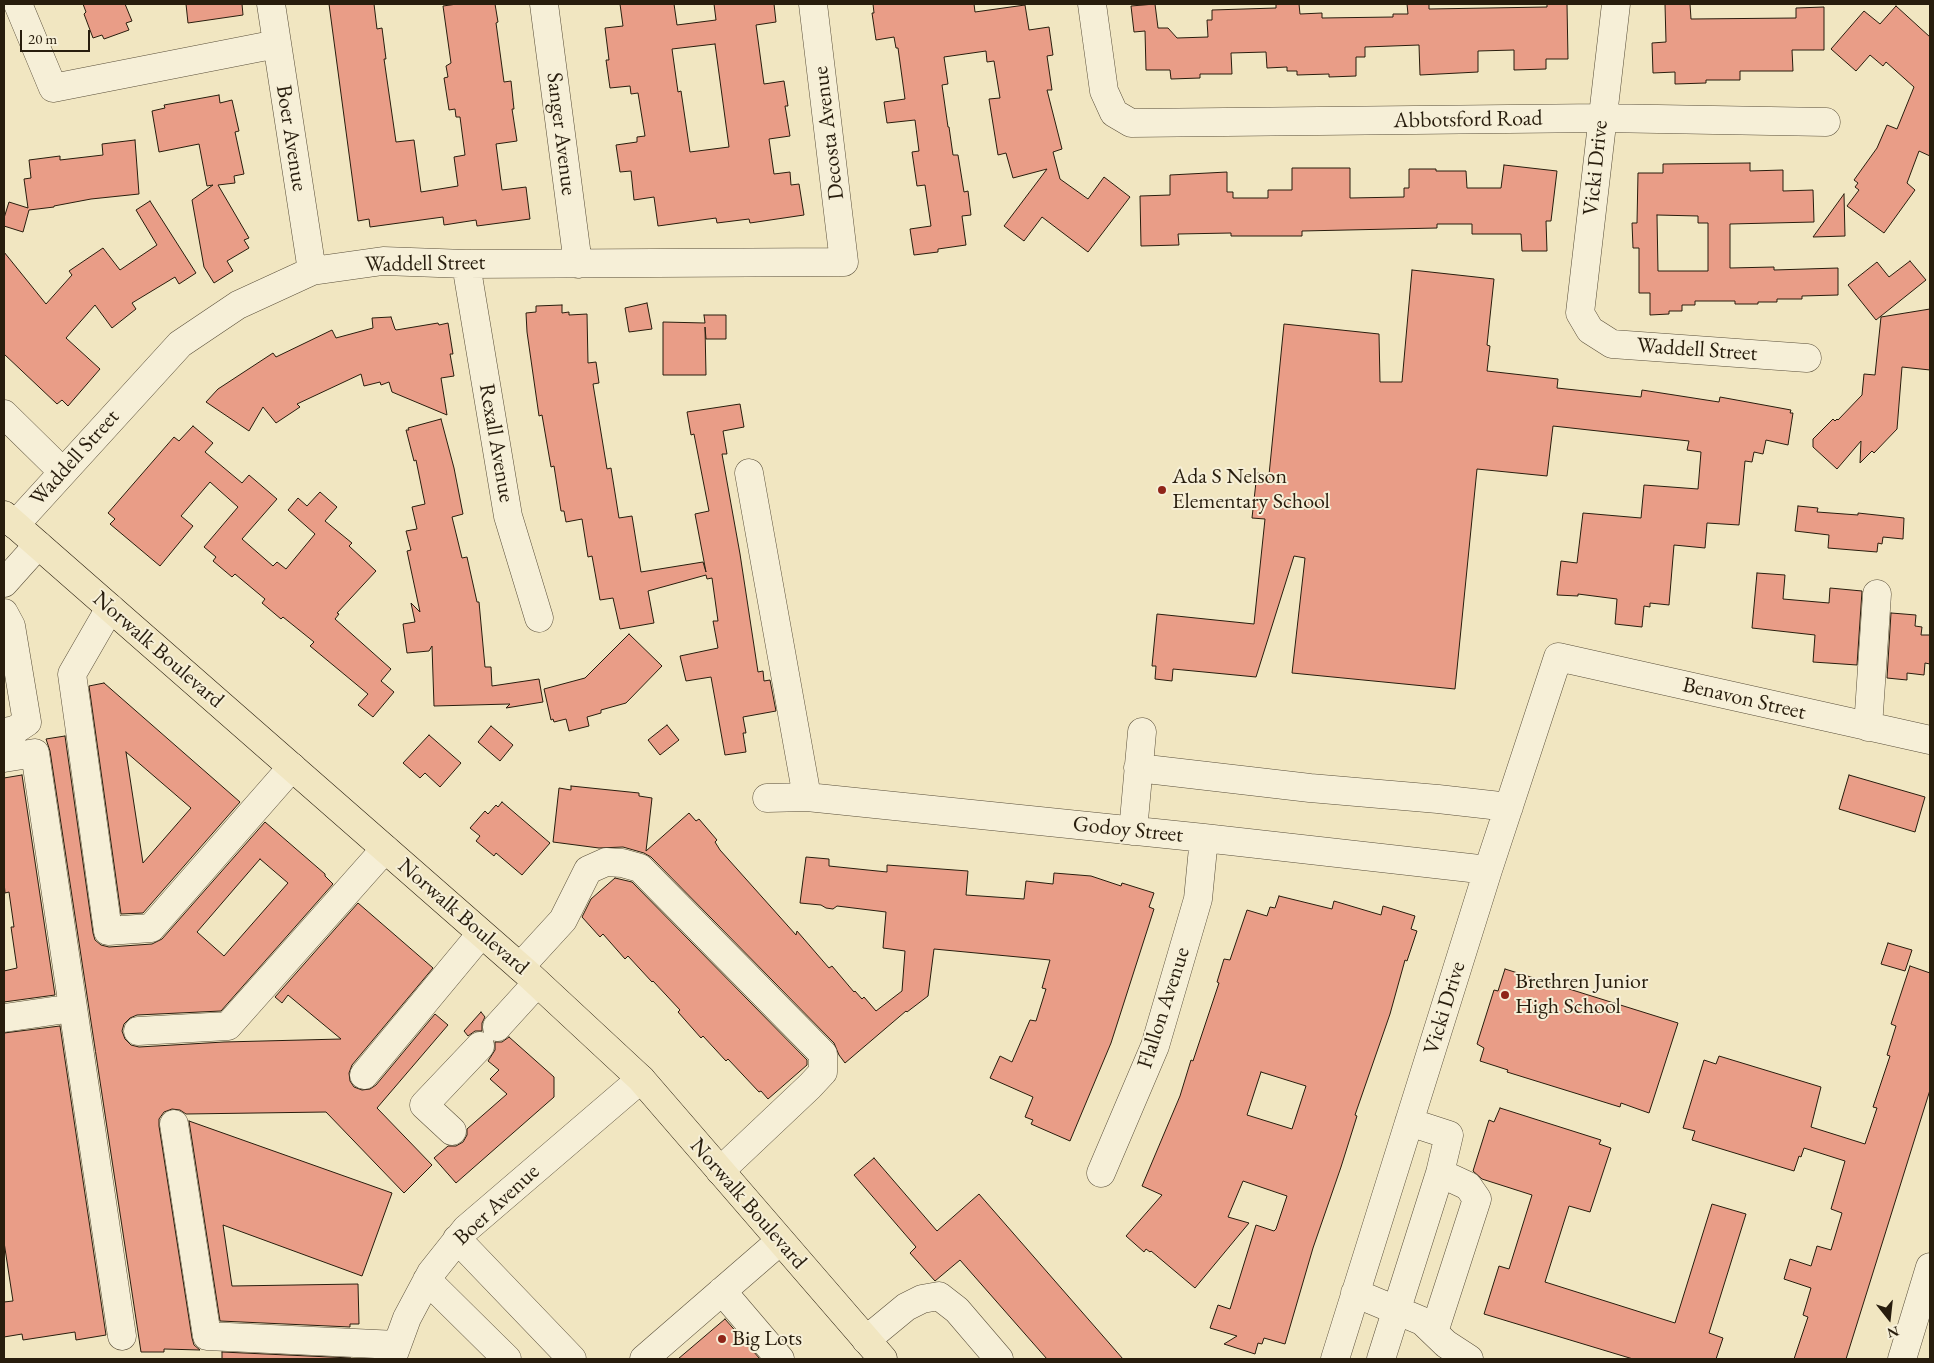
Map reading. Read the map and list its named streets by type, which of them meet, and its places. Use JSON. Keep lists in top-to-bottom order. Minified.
{"streets":{"main road":["Norwalk Boulevard"],"street":["Abbotsford Road","Decosta Avenue","Sanger Avenue","Boer Avenue","Vicki Drive","Waddell Street","Rexall Avenue","Benavon Street","Godoy Street","Flallon Avenue"]},"crossings":[["Abbotsford Road","Vicki Drive"],["Decosta Avenue","Waddell Street"],["Sanger Avenue","Waddell Street"],["Boer Avenue","Waddell Street"],["Boer Avenue","Norwalk Boulevard"],["Vicki Drive","Waddell Street"],["Vicki Drive","Benavon Street"],["Vicki Drive","Godoy Street"],["Waddell Street","Rexall Avenue"],["Waddell Street","Norwalk Boulevard"],["Godoy Street","Flallon Avenue"]],"places":["Ada S Nelson Elementary School","Brethren Junior High School","Big Lots"],"scale_bar":"20 m","north":"bottom"}
